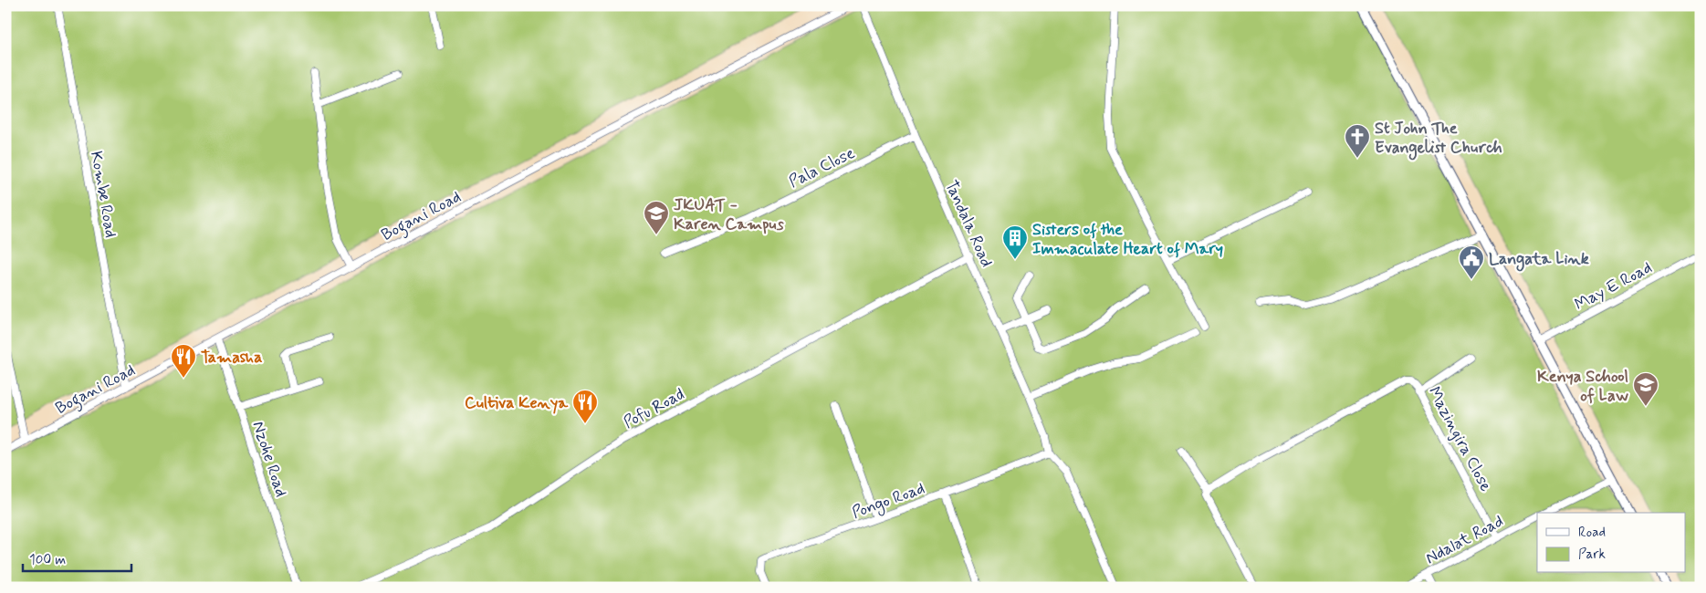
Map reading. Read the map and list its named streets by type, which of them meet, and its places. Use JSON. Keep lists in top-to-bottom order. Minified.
{"streets":{"street":["Pala Close","Kombe Road","Bogani Road","Tandala Road","May E Road","Pofu Road","Mazingira Close","Nzohe Road","Pongo Road","Ndalat Road"]},"crossings":[["Pala Close","Tandala Road"],["Kombe Road","Bogani Road"],["Bogani Road","Nzohe Road"],["Tandala Road","Pofu Road"],["Tandala Road","Pongo Road"],["Mazingira Close","Ndalat Road"]],"places":{"church":["St John The Evangelist Church"],"school or university":["JKUAT - Karen Campus","Kenya School of Law"],"building":["Sisters of the Immaculate Heart of Mary"],"public building":["Langata Link"],"restaurant":["Tamasha","Cultiva Kenya"]},"legend":["Road","Park"],"scale_bar":"100 m"}
